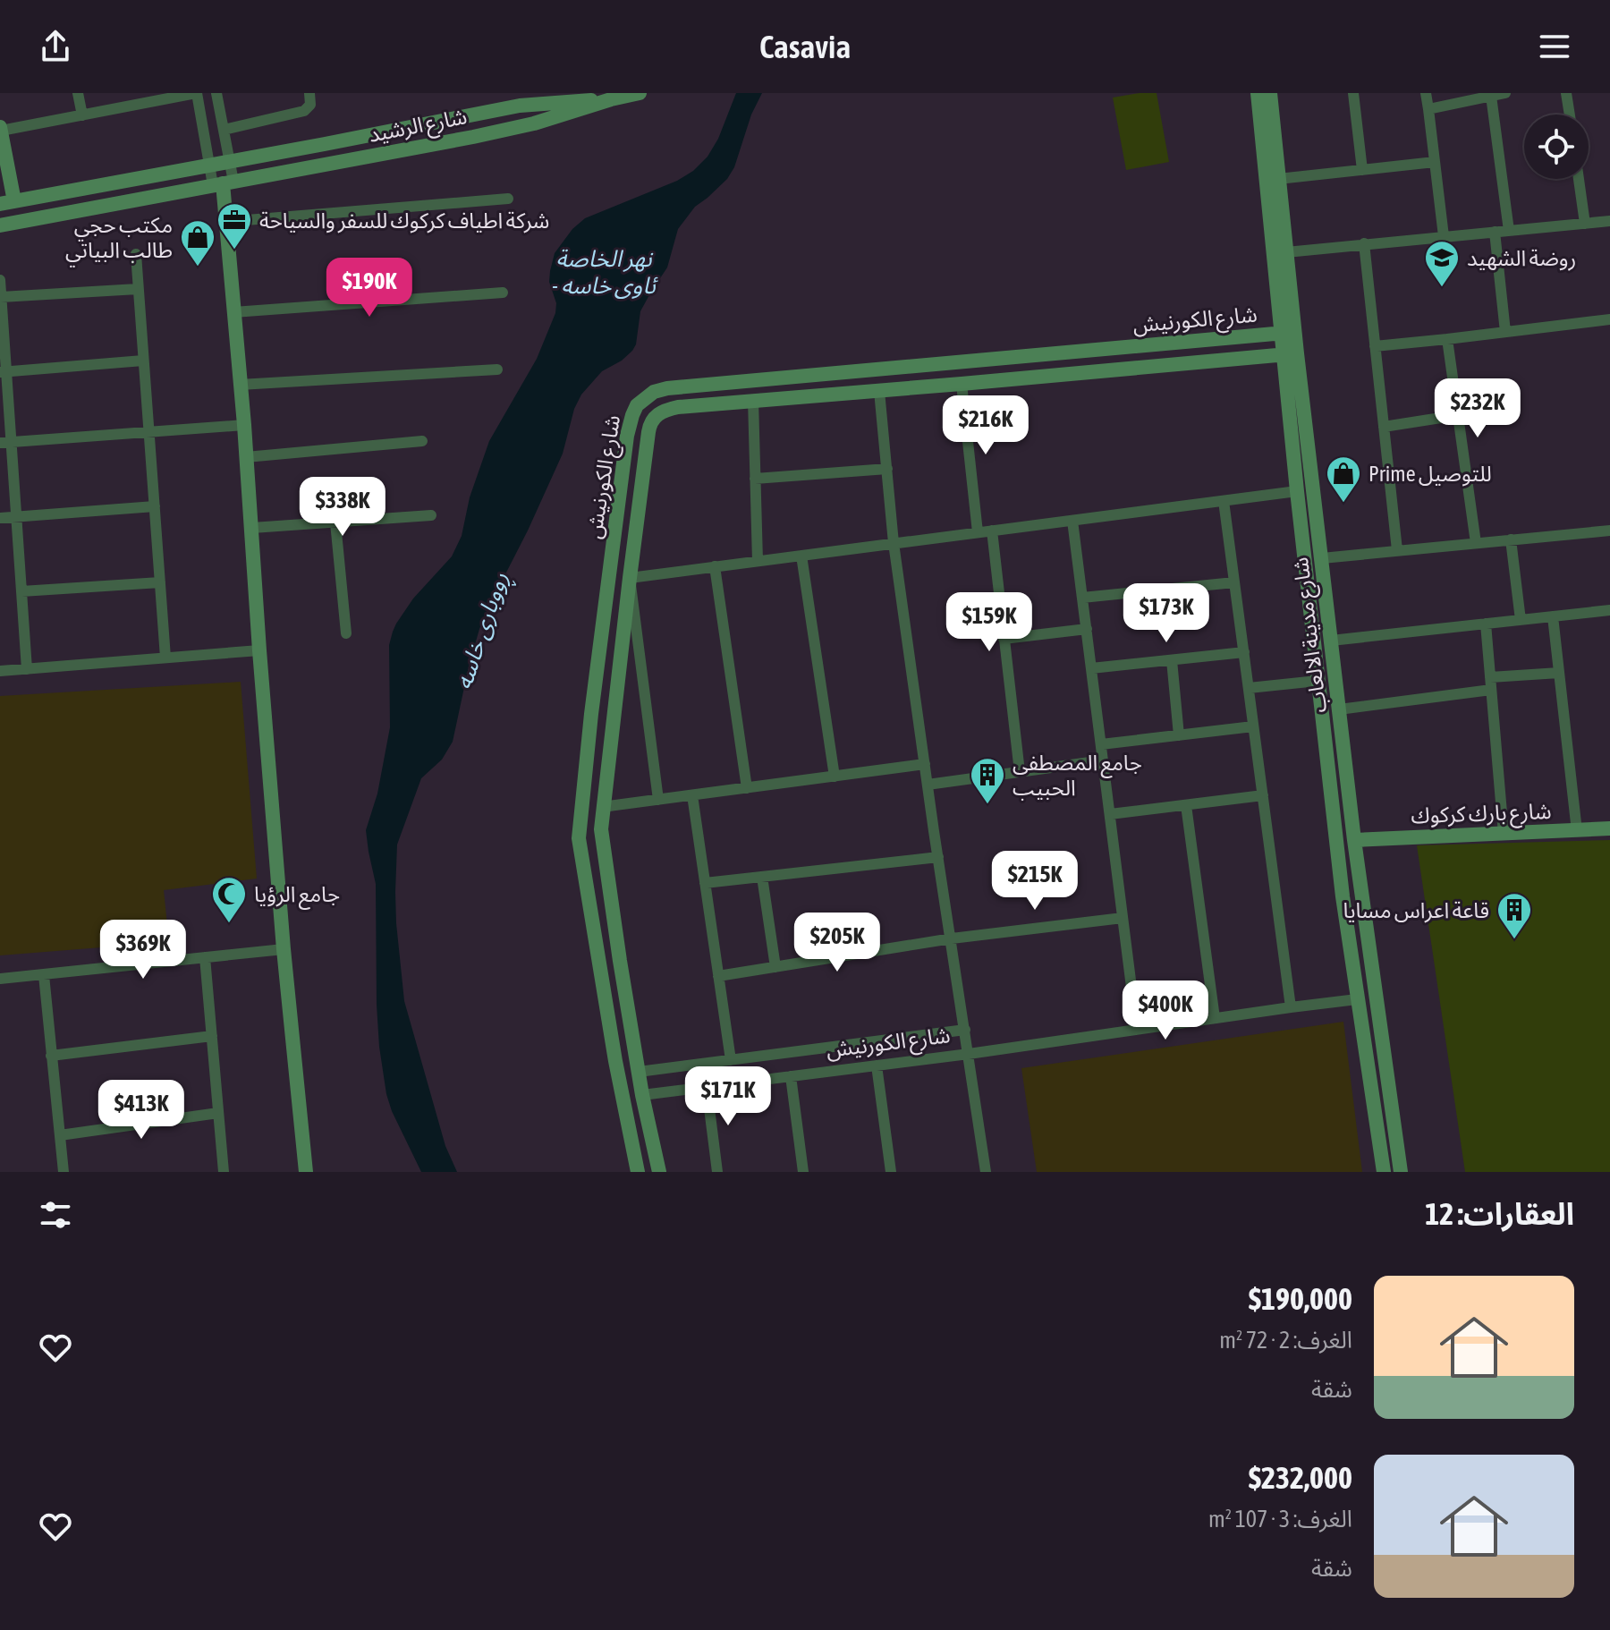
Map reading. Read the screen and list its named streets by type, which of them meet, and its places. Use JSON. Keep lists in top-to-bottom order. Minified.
{"streets":{"main road":["شارع الرشيد","شارع الكورنيش","شارع مدينة الالعاب","شارع بارك كركوك"]},"crossings":[["شارع الكورنيش","شارع مدينة الالعاب"],["شارع مدينة الالعاب","شارع بارك كركوك"]],"water":["نهر الخاصة - ئاوی خاسە","ڕووباری خاسە"],"places":{"office":["شركة اطياف كركوك للسفر والسياحة"],"shop":["مكتب حجي طالب البياتي","Prime للتوصيل"],"school or university":["روضة الشهيد"],"building":["جامع المصطفى الحبيب","قاعة اعراس مسايا"],"mosque":["جامع الرؤيا"]},"page":{"header":"Casavia","price":["$190K","$232K","$216K","$338K","$173K","$159K","$215K","$205K","$369K","$400K","$171K","$413K"],"heading":"العقارات: 12","list":[{"name":"$190,000","note":"الغرف: 2 · 72 m² · شقة"},{"name":"$232,000","note":"الغرف: 3 · 107 m² · شقة"}]}}
